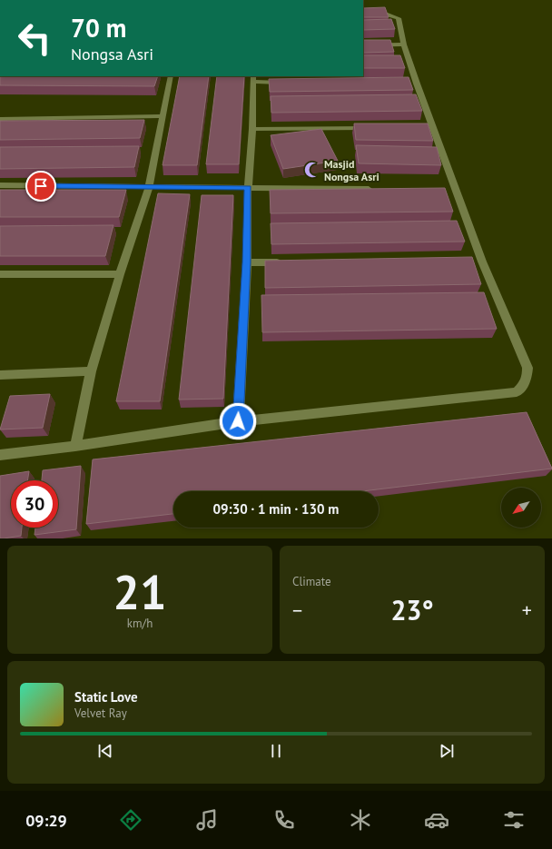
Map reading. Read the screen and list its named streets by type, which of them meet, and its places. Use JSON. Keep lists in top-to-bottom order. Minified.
{"places":{"mosque":["Masjid Nongsa Asri"]},"north":"bottom left","page":{"turn":["70 m","Nongsa Asri"],"limit":"30","trip":"09:30 · 1 min · 130 m","tile":[["21","km/h"],"Climate"],"heat":["−","23°","+"],"song":["Static Love","Velvet Ray"],"tabs":"09:29"}}
